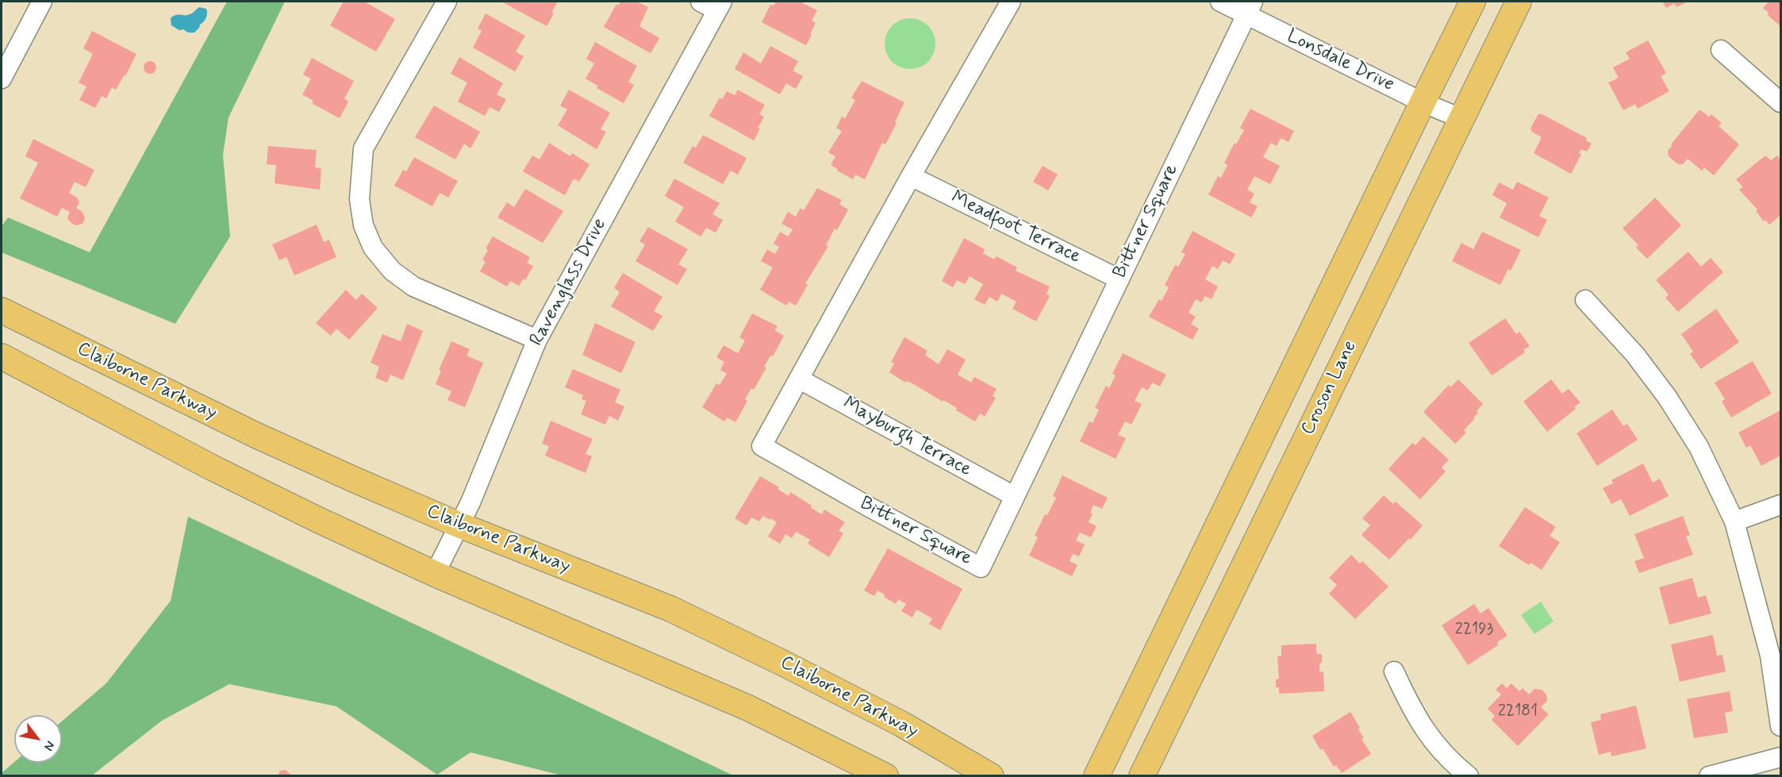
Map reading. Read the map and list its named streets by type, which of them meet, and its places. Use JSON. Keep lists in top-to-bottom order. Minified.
{"streets":{"main road":["Claiborne Parkway","Croson Lane"],"street":["Lonsdale Drive","Bittner Square","Meadfoot Terrace","Ravenglass Drive","Mayburgh Terrace"]},"crossings":[["Lonsdale Drive","Bittner Square"],["Lonsdale Drive","Croson Lane"],["Bittner Square","Meadfoot Terrace"],["Bittner Square","Mayburgh Terrace"],["Ravenglass Drive","Claiborne Parkway"]],"house_numbers":["22193","22181"],"north":"bottom right"}
